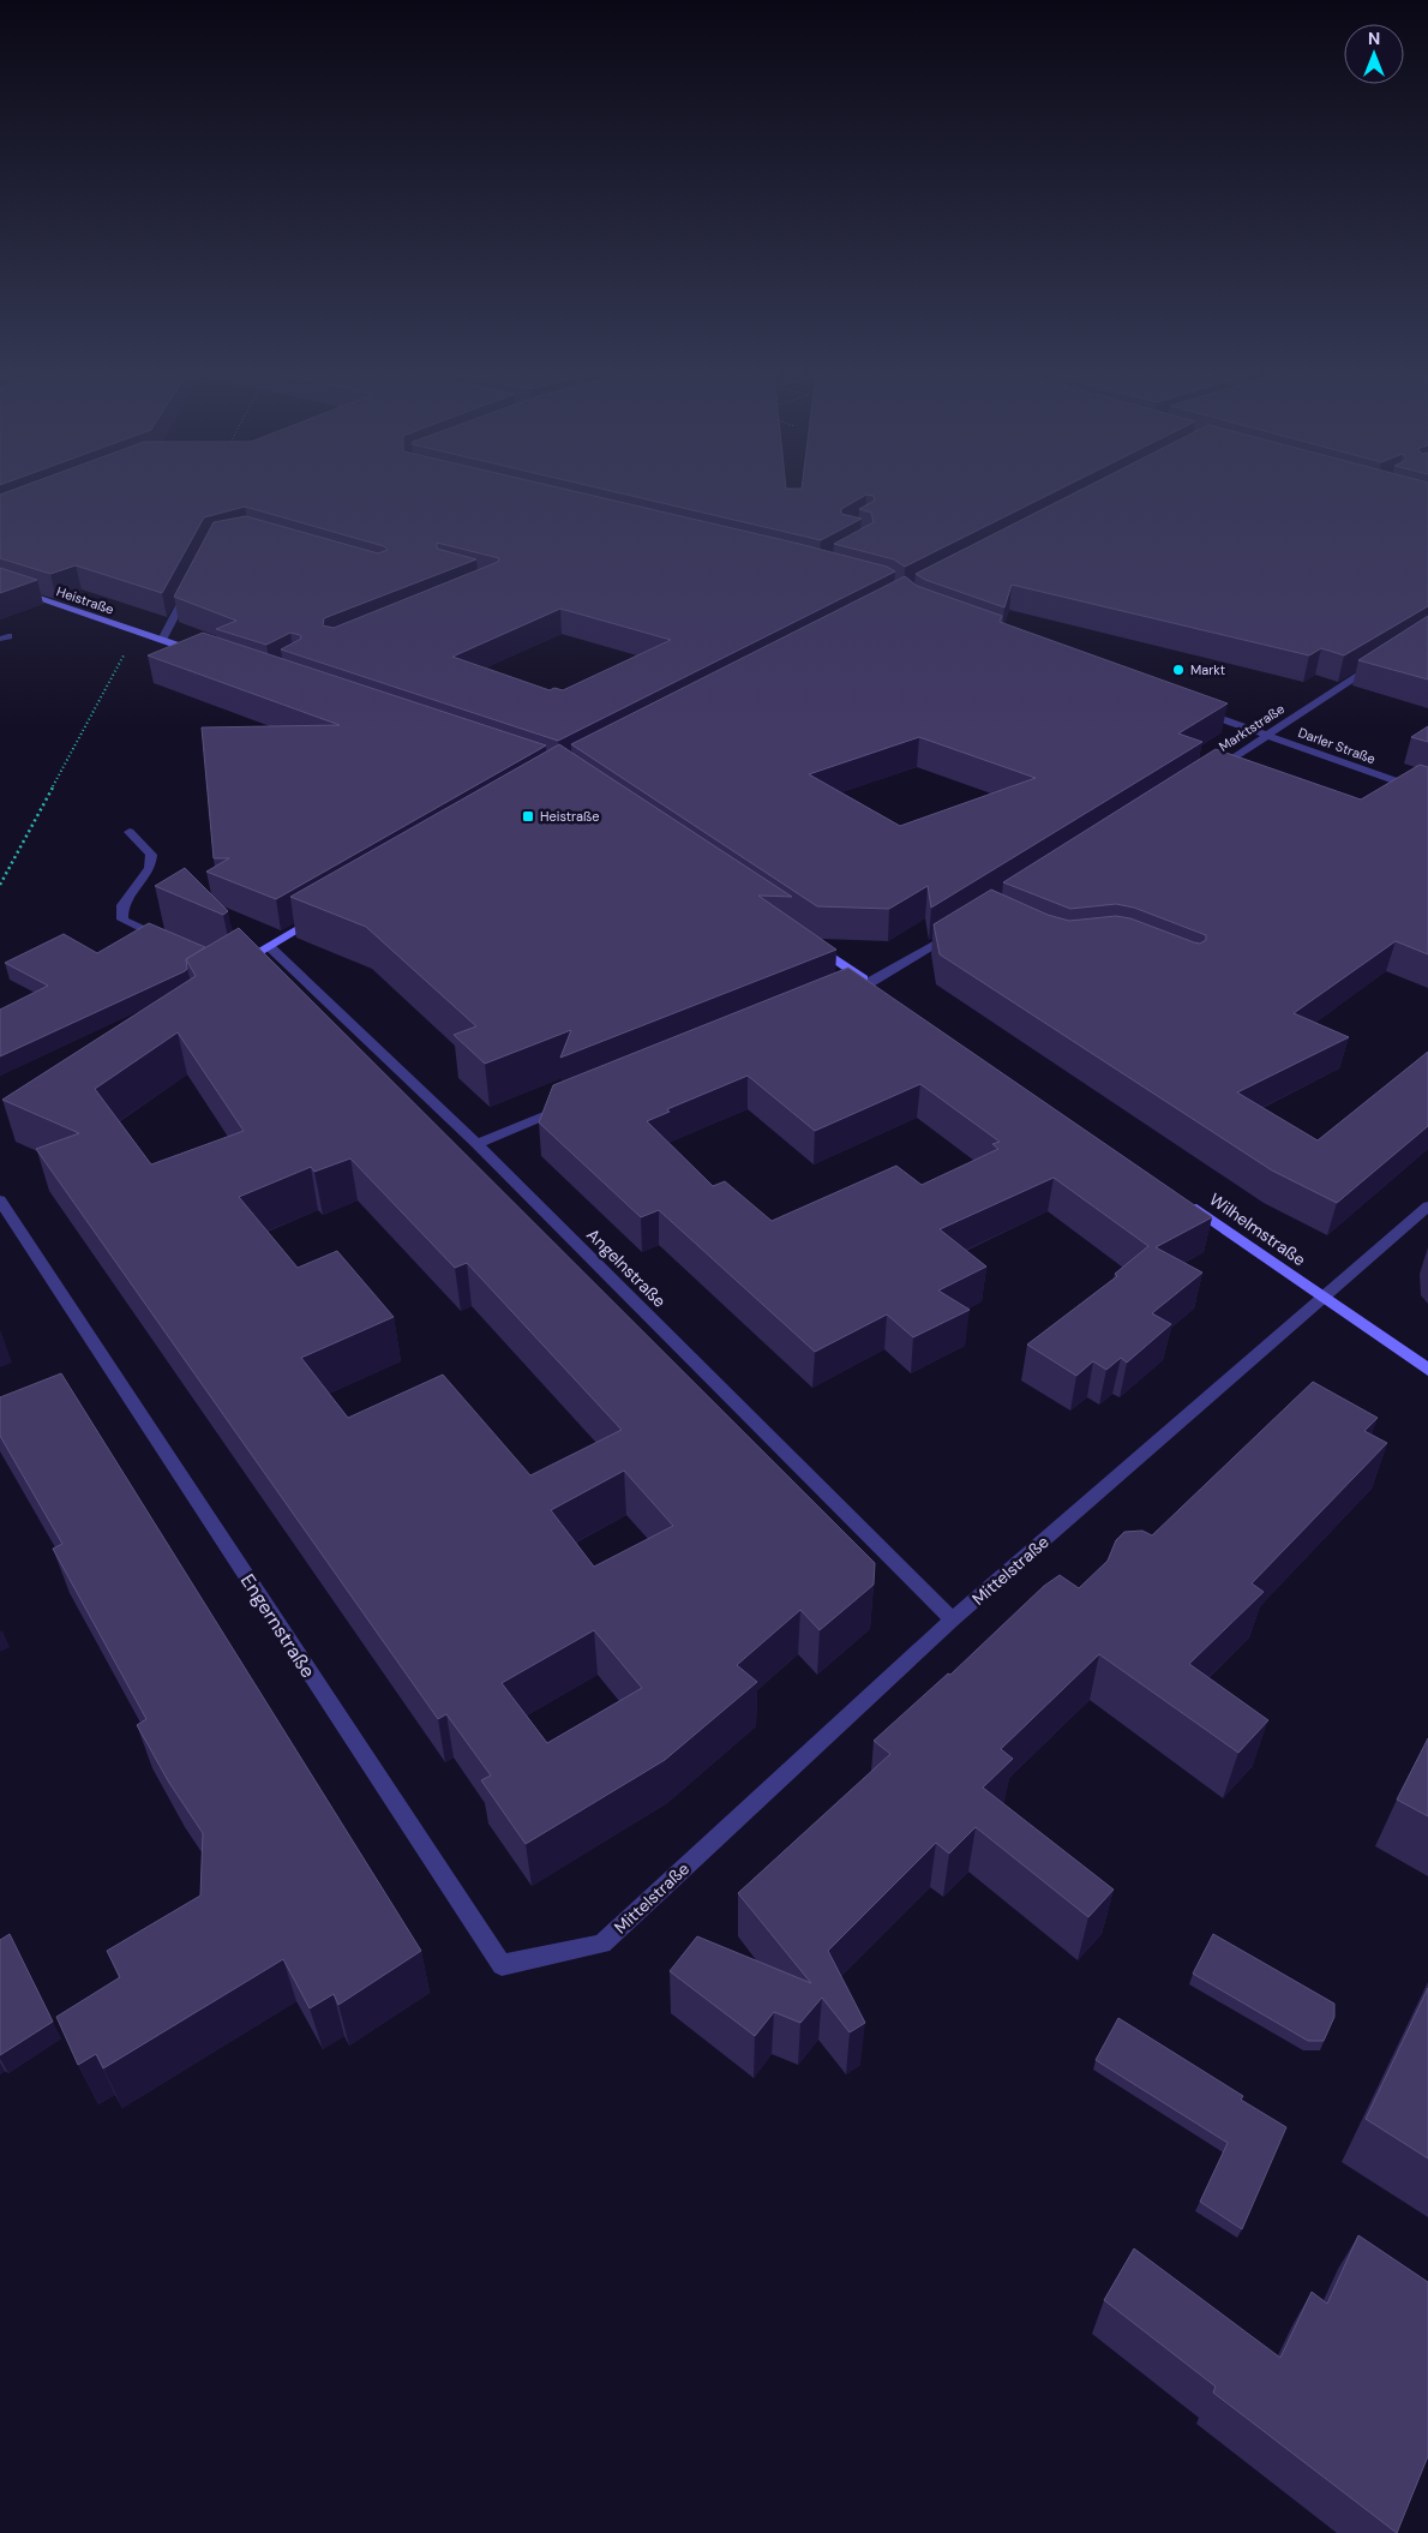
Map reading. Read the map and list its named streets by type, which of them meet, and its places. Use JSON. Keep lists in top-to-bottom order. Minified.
{"streets":{"street":["Heistraße","Marktstraße","Darler Straße","Wilhelmstraße","Angelnstraße","Mittelstraße","Engernstraße"]},"crossings":[["Marktstraße","Darler Straße"],["Wilhelmstraße","Mittelstraße"],["Angelnstraße","Mittelstraße"],["Mittelstraße","Engernstraße"]],"places":{"other":["Markt"],"transit":["Heistraße"]},"north":"top"}
